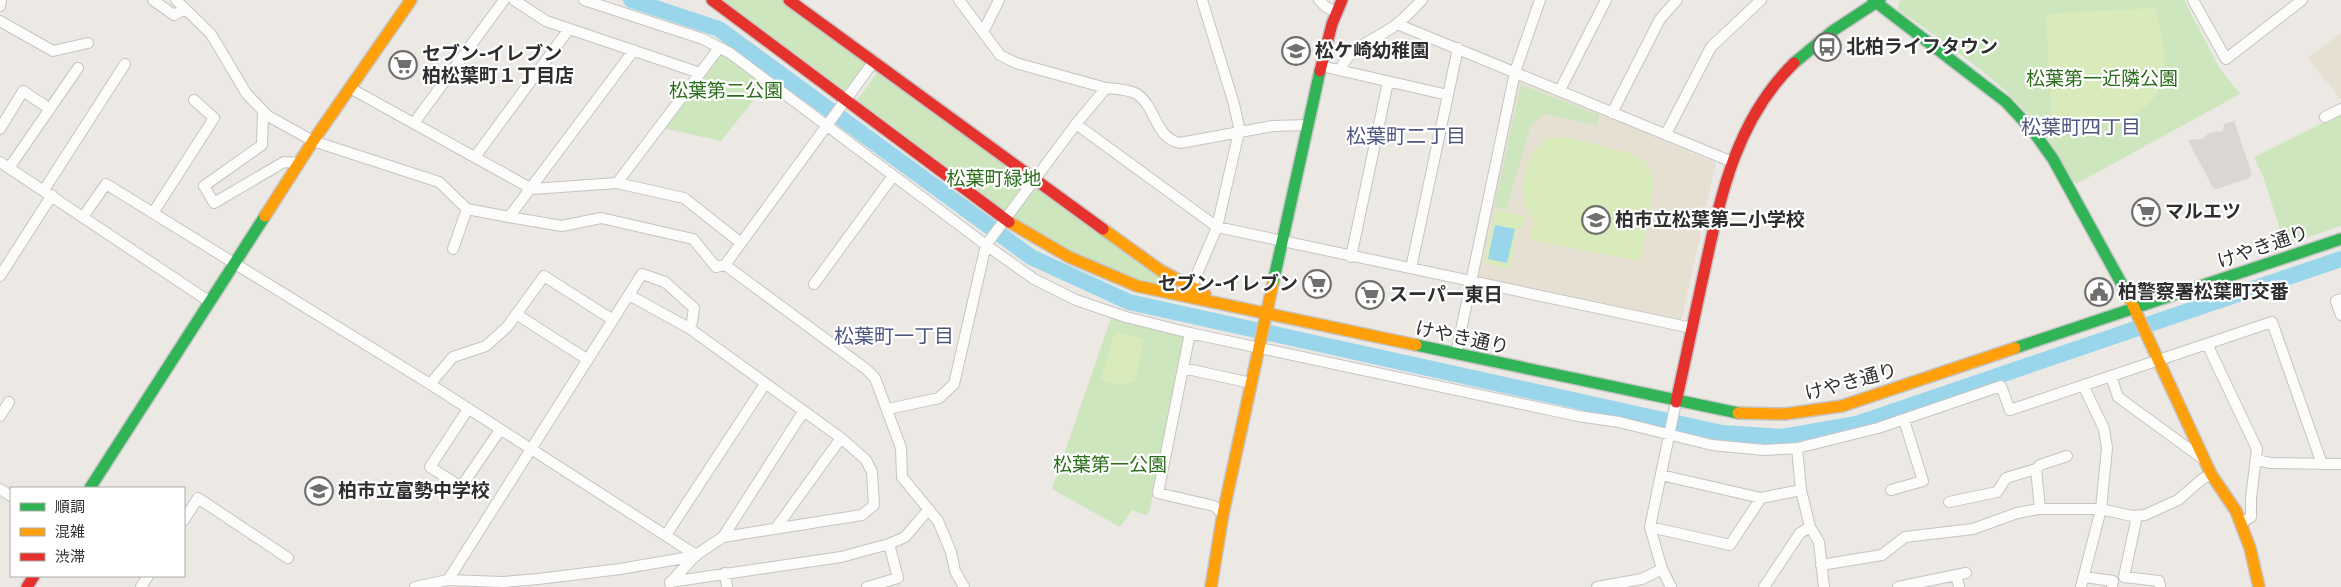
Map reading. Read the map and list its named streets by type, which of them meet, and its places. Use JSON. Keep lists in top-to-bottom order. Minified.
{"streets":{"street":["けやき通り"]},"districts":["松葉町四丁目","松葉町二丁目","松葉町一丁目"],"parks":["松葉第一近隣公園","松葉第二公園","松葉町緑地","松葉第一公園"],"places":{"bus stop":["北柏ライフタウン"],"school or university":["松ケ崎幼稚園","柏市立松葉第二小学校","柏市立富勢中学校"],"supermarket":["セブン-イレブン 柏松葉町１丁目店","マルエツ","セブン-イレブン","スーパー東日"],"public building":["柏警察署松葉町交番"]},"legend":["順調","混雑","渋滞"]}
